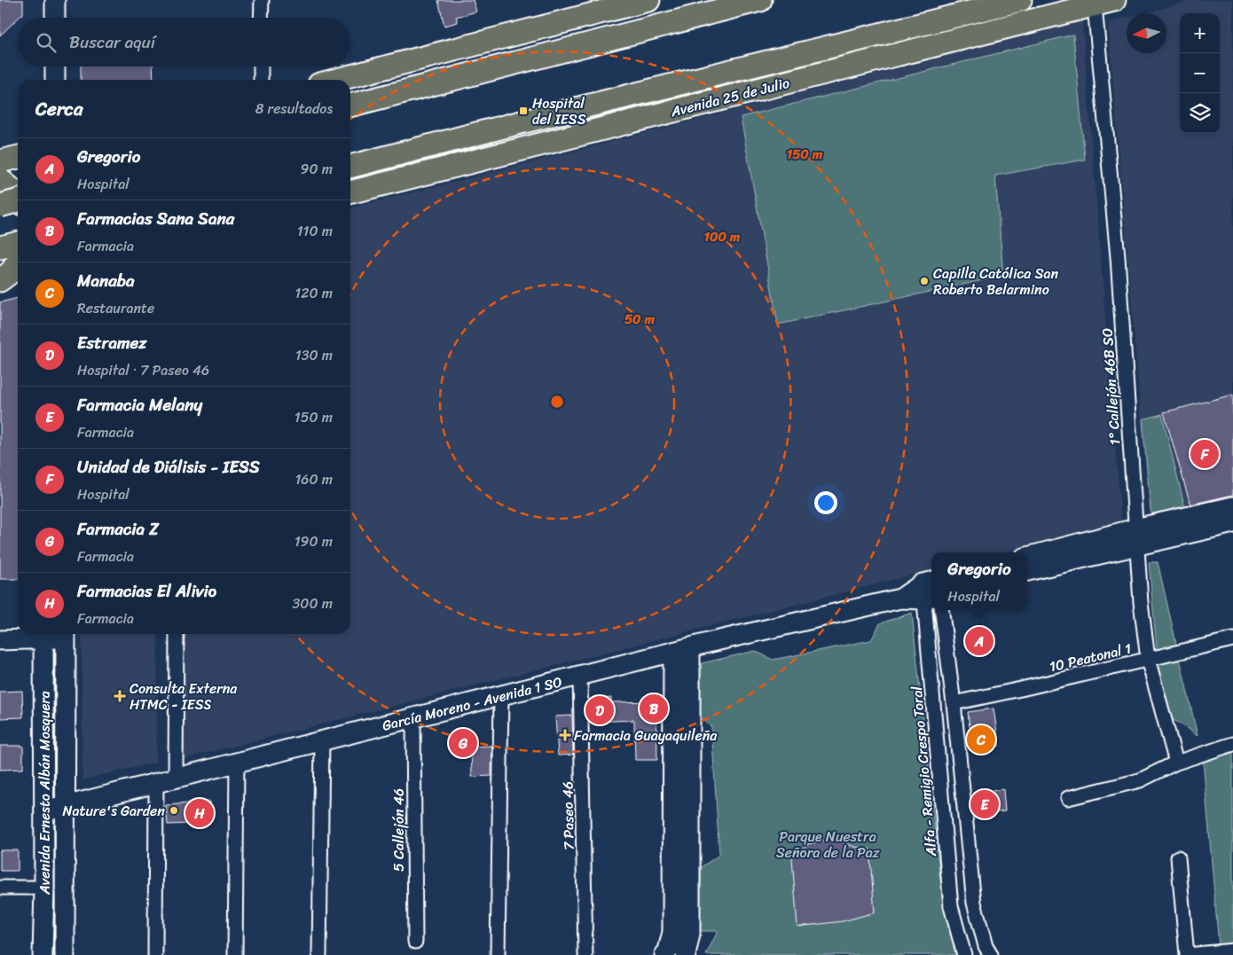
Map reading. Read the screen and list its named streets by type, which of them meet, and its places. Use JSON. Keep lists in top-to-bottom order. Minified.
{"streets":{"main road":["Avenida 25 de Julio"],"street":["1° Callejón 46B SO","10 Peatonal 1","García Moreno - Avenida 1 SO","Alfa - Remigio Crespo Toral","Avenida Ernesto Albán Mosquera","7 Paseo 46","5 Callejón 46"]},"crossings":[["Avenida 25 de Julio","1° Callejón 46B SO"],["1° Callejón 46B SO","10 Peatonal 1"],["García Moreno - Avenida 1 SO","Avenida Ernesto Albán Mosquera"],["García Moreno - Avenida 1 SO","7 Paseo 46"],["García Moreno - Avenida 1 SO","5 Callejón 46"]],"parks":["Parque Nuestra Señora de la Paz"],"places":{"transit":["Hospital del IESS"],"other":["Capilla Católica San Roberto Belarmino","Nature's Garden"],"health":["Consulta Externa HTMC - IESS","Farmacia Guayaquileña"]},"north":"left","page":{"map_buttons":["+","−"],"search":"Buscar aquí","heading":["Cerca","8 resultados"],"list":[{"mark":"A","name":"Gregorio","note":"Hospital","value":"90 m"},{"mark":"B","name":"Farmacias Sana Sana","note":"Farmacia","value":"110 m"},{"mark":"C","name":"Manaba","note":"Restaurante","value":"120 m"},{"mark":"D","name":"Estramez","note":"Hospital · 7 Paseo 46","value":"130 m"},{"mark":"E","name":"Farmacia Melany","note":"Farmacia","value":"150 m"},{"mark":"F","name":"Unidad de Diálisis - IESS","note":"Hospital","value":"160 m"},{"mark":"G","name":"Farmacia Z","note":"Farmacia","value":"190 m"},{"mark":"H","name":"Farmacias El Alivio","note":"Farmacia","value":"300 m"}],"pins":["F","A","B","D","C","G","E","H"],"popup":["Gregorio","Hospital"]},"rings":["150 m","100 m","50 m"]}
